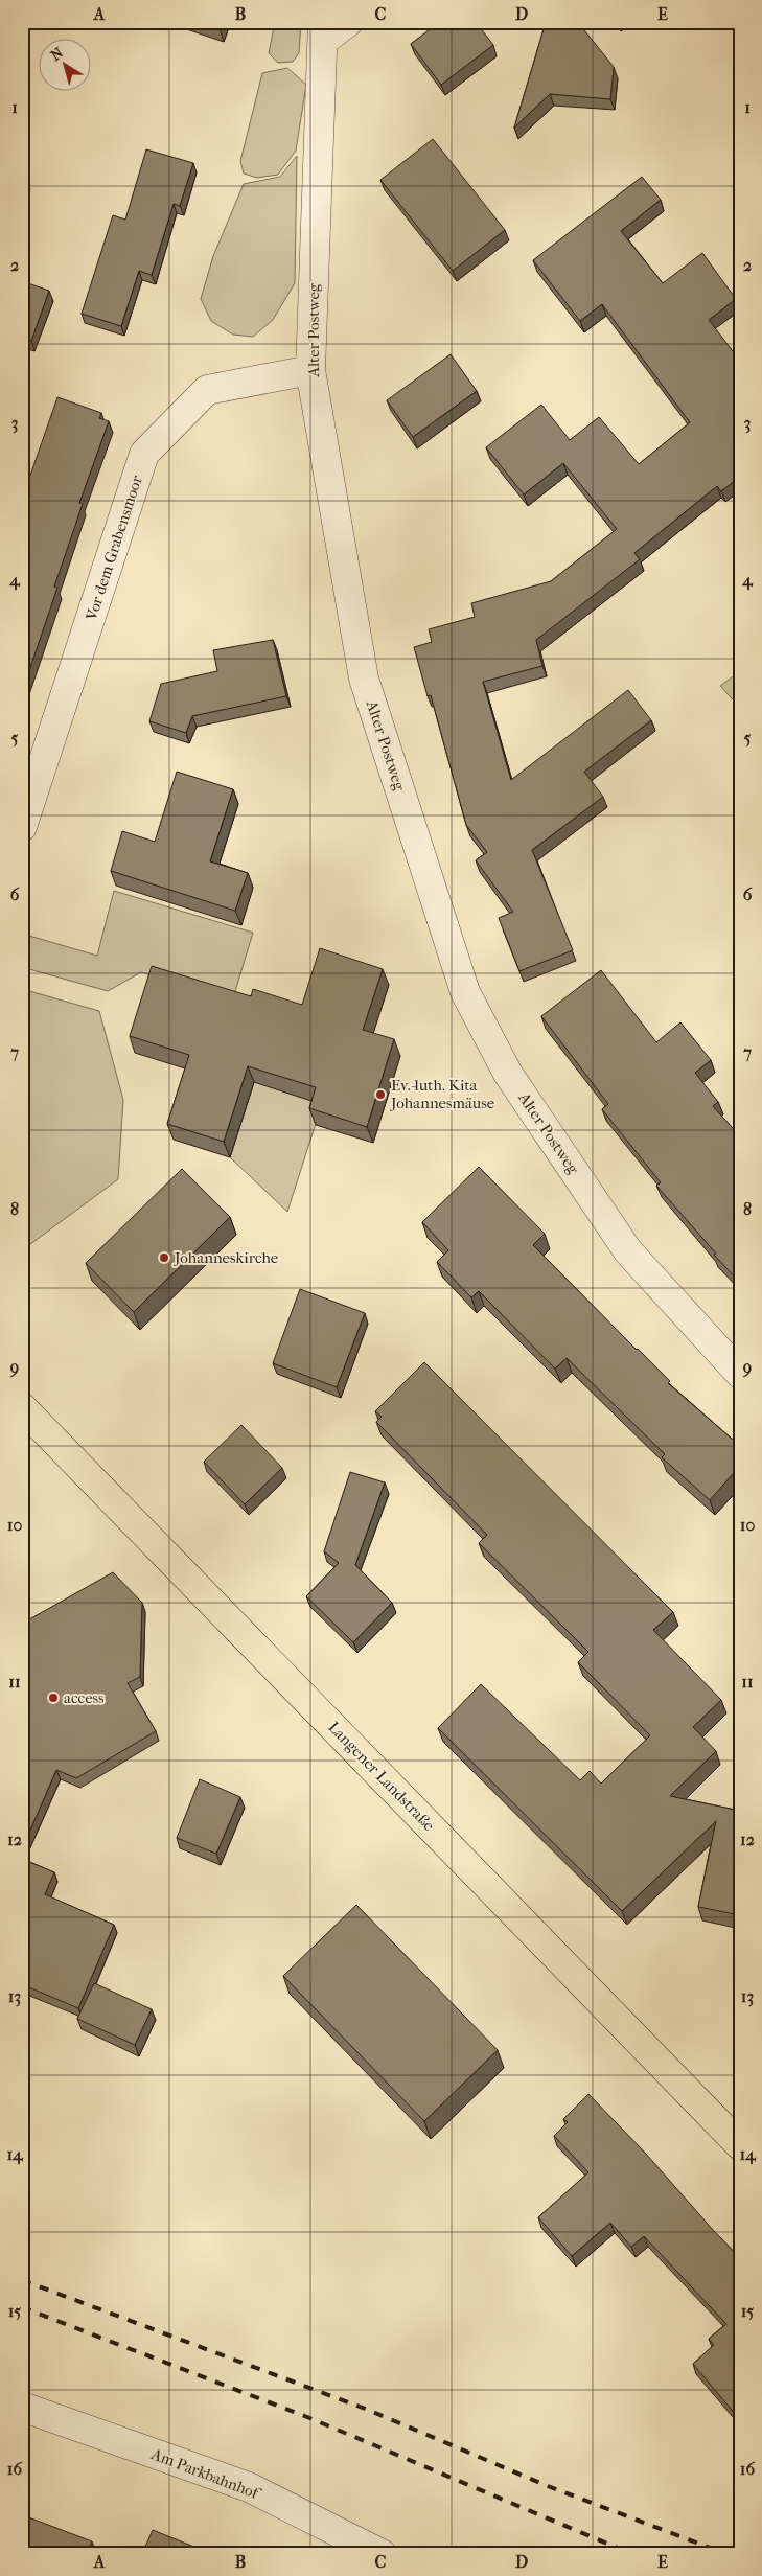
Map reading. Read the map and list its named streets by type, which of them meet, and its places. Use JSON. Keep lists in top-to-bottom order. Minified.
{"streets":{"main road":["Langener Landstraße"],"street":["Alter Postweg","Vor dem Grabensmoor","Am Parkbahnhof"]},"crossings":[["Alter Postweg","Vor dem Grabensmoor"]],"places":["Ev.-luth. Kita Johannesmäuse","Johanneskirche","access"],"north":"top left","grid":{"columns":["A","B","C","D","E"],"rows":["1","2","3","4","5","6","7","8","9","10","11","12","13","14","15","16"]}}
